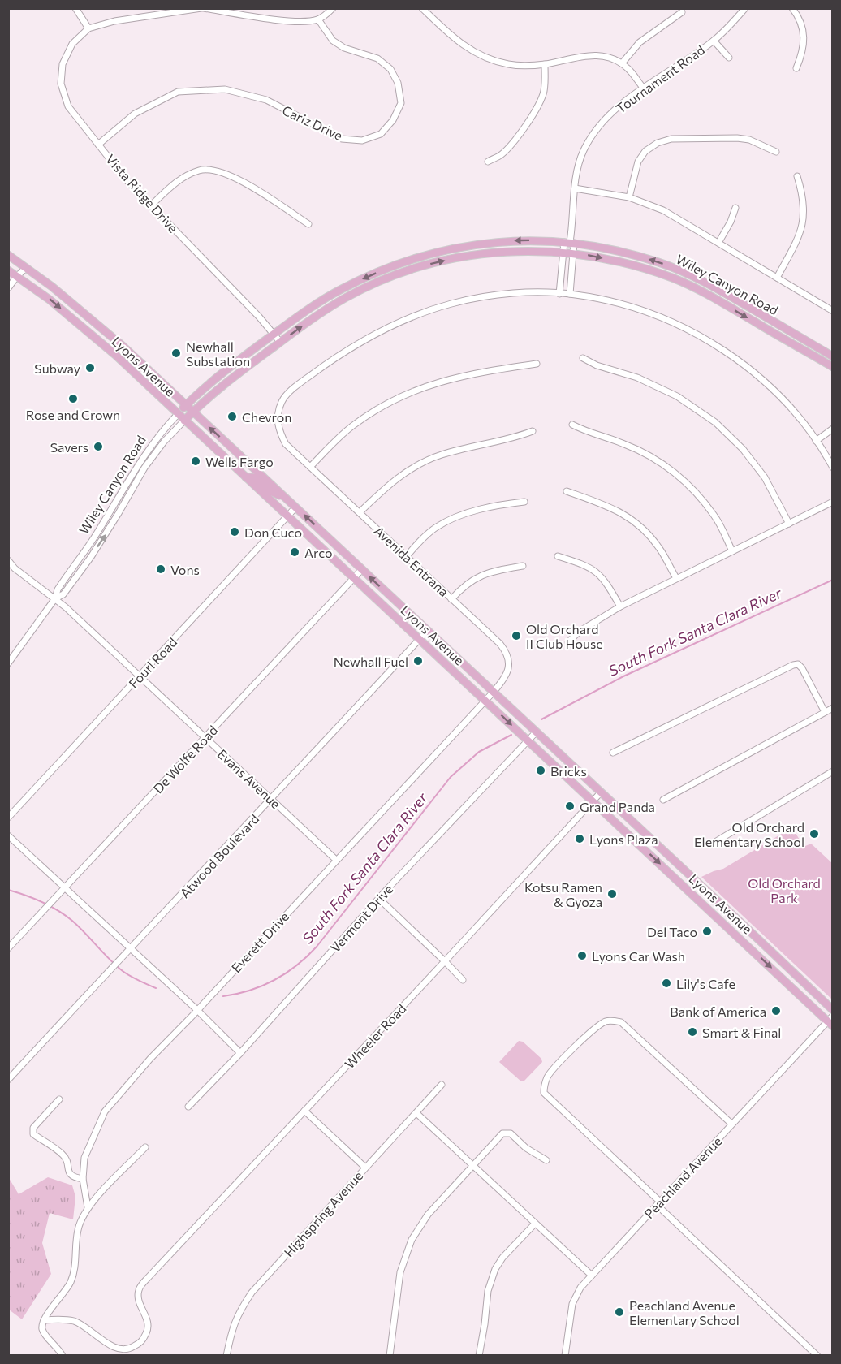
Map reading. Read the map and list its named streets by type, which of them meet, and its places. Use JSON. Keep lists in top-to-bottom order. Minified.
{"streets":{"main road":["Wiley Canyon Road","Lyons Avenue"],"street":["Tournament Road","Cariz Drive","Vista Ridge Drive","Avenida Entrana","Fourl Road","De Wolfe Road","Evans Avenue","Atwood Boulevard","Vermont Drive","Everett Drive","Wheeler Road","Peachland Avenue","Highspring Avenue"]},"crossings":[["Tournament Road","Wiley Canyon Road"],["Tournament Road","Avenida Entrana"],["Cariz Drive","Vista Ridge Drive"],["Vista Ridge Drive","Wiley Canyon Road"],["Wiley Canyon Road","Lyons Avenue"],["Wiley Canyon Road","Evans Avenue"],["Lyons Avenue","Avenida Entrana"],["Lyons Avenue","Fourl Road"],["Lyons Avenue","De Wolfe Road"],["Lyons Avenue","Atwood Boulevard"],["Lyons Avenue","Vermont Drive"],["Lyons Avenue","Everett Drive"],["Lyons Avenue","Wheeler Road"],["Lyons Avenue","Peachland Avenue"],["Avenida Entrana","Everett Drive"],["Fourl Road","Evans Avenue"],["De Wolfe Road","Evans Avenue"],["Evans Avenue","Atwood Boulevard"],["Evans Avenue","Everett Drive"]],"water":["South Fork Santa Clara River"],"parks":["Old Orchard Park"],"places":["Newhall Substation","Subway","Rose and Crown","Chevron","Savers","Wells Fargo","Don Cuco","Arco","Vons","Old Orchard II Club House","Newhall Fuel","Bricks","Grand Panda","Old Orchard Elementary School","Lyons Plaza","Kotsu Ramen & Gyoza","Del Taco","Lyons Car Wash","Lily's Cafe","Bank of America","Smart & Final","Peachland Avenue Elementary School"]}
